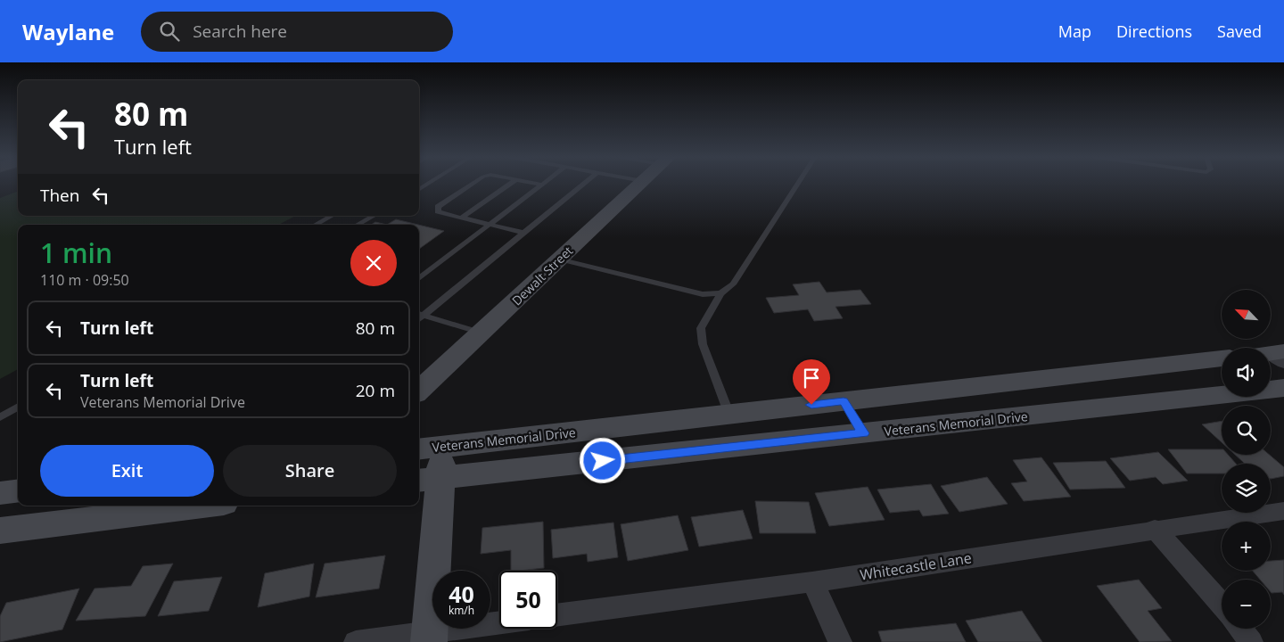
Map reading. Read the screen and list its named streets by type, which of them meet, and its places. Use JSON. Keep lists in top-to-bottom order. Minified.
{"streets":{"main road":["Dewalt Street","Veterans Memorial Drive"],"street":["Whitecastle Lane"]},"north":"top left","page":{"header":"Waylane","search":"Search here","nav":["Map","Directions","Saved"],"turn":["80 m","Turn left"],"then":"Then","heading":["1 min","110 m · 09:50"],"map_buttons":["+","−"],"list":[{"name":"Turn left","value":"80 m"},{"name":"Turn left","note":"Veterans Memorial Drive","value":"20 m"}],"buttons":["Exit","Share"],"speed":"40 km/h","limit":"50"}}
